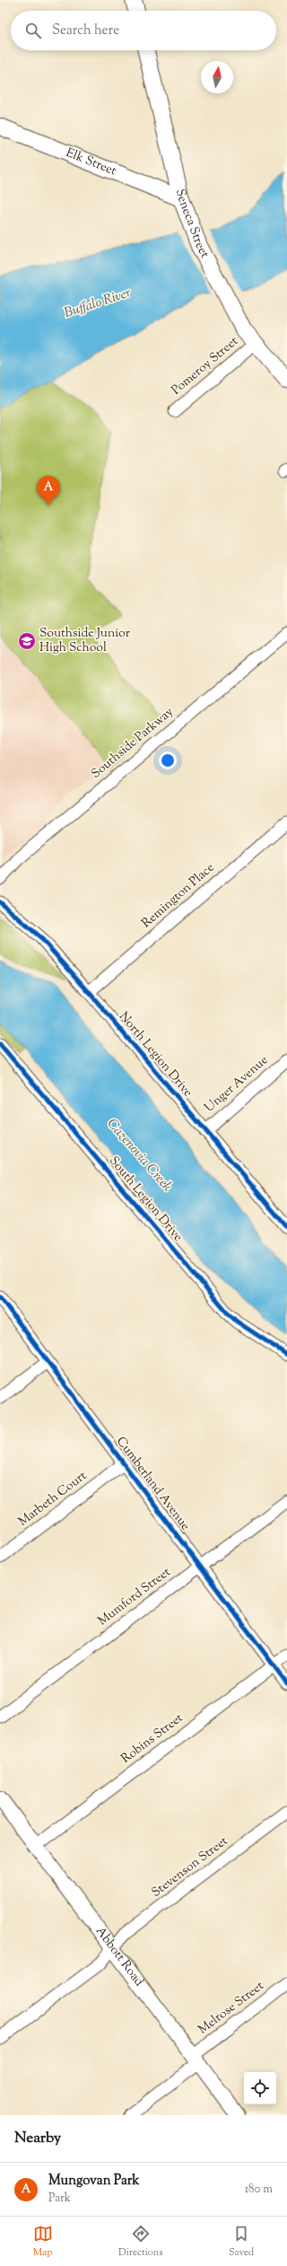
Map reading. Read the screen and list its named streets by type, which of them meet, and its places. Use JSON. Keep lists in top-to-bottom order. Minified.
{"streets":{"main road":["Elk Street","Seneca Street"],"street":["Pomeroy Street","Southside Parkway","Remington Place","North Legion Drive","Unger Avenue","South Legion Drive","Cumberland Avenue","Marbeth Court","Mumford Street","Robins Street","Stevenson Street","Abbott Road","Melrose Street"]},"crossings":[["Elk Street","Seneca Street"],["Seneca Street","Pomeroy Street"],["Remington Place","North Legion Drive"],["North Legion Drive","Unger Avenue"],["Cumberland Avenue","Marbeth Court"],["Cumberland Avenue","Mumford Street"],["Cumberland Avenue","Robins Street"],["Robins Street","Abbott Road"],["Stevenson Street","Abbott Road"],["Abbott Road","Melrose Street"]],"water":["Buffalo River","Cazenovia Creek"],"places":{"school or university":["Southside Junior High School"]},"north":"top","page":{"search":"Search here","pins":"A","heading":"Nearby","list":[{"mark":"A","name":"Mungovan Park","note":"Park","value":"180 m"}],"nav":["Map","Directions","Saved"]}}
